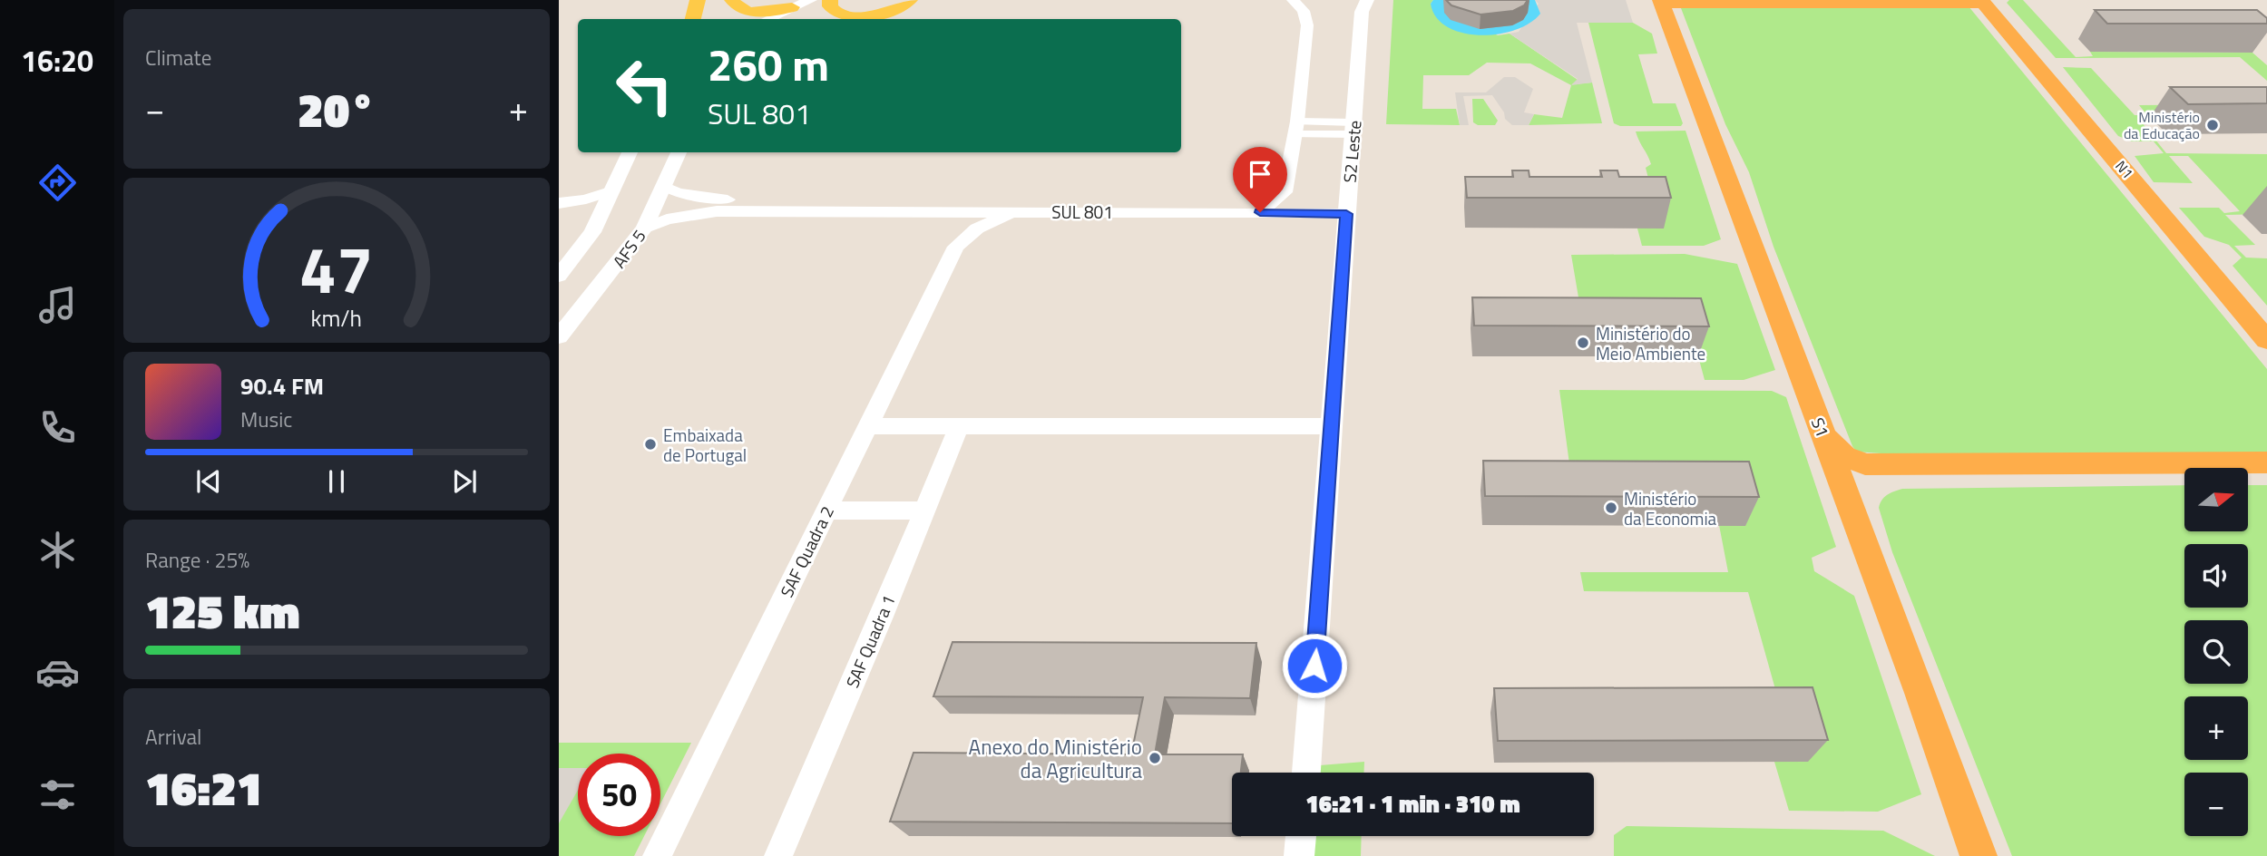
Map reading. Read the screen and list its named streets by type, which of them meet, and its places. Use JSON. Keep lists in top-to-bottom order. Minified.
{"streets":{"highway":["N1","S1"],"main road":["S2 Leste","AFS 5"],"street":["SUL 801","SAF Quadra 2","SAF Quadra 1"]},"crossings":[["S2 Leste","SUL 801"],["SUL 801","AFS 5"],["SUL 801","SAF Quadra 2"]],"places":["Ministério da Educação","Ministério do Meio Ambiente","Embaixada de Portugal","Ministério da Economia","Anexo do Ministério da Agricultura"],"north":"right","page":{"tabs":"16:20","tile":["Climate",["Range · 25%","125 km"],["Arrival","16:21"]],"turn":["260 m","SUL 801"],"heat":["−","20°","+"],"song":["90.4 FM","Music"],"map_buttons":["+","−"],"limit":"50","trip":"16:21 · 1 min · 310 m","gauge":["47","km/h"]}}
